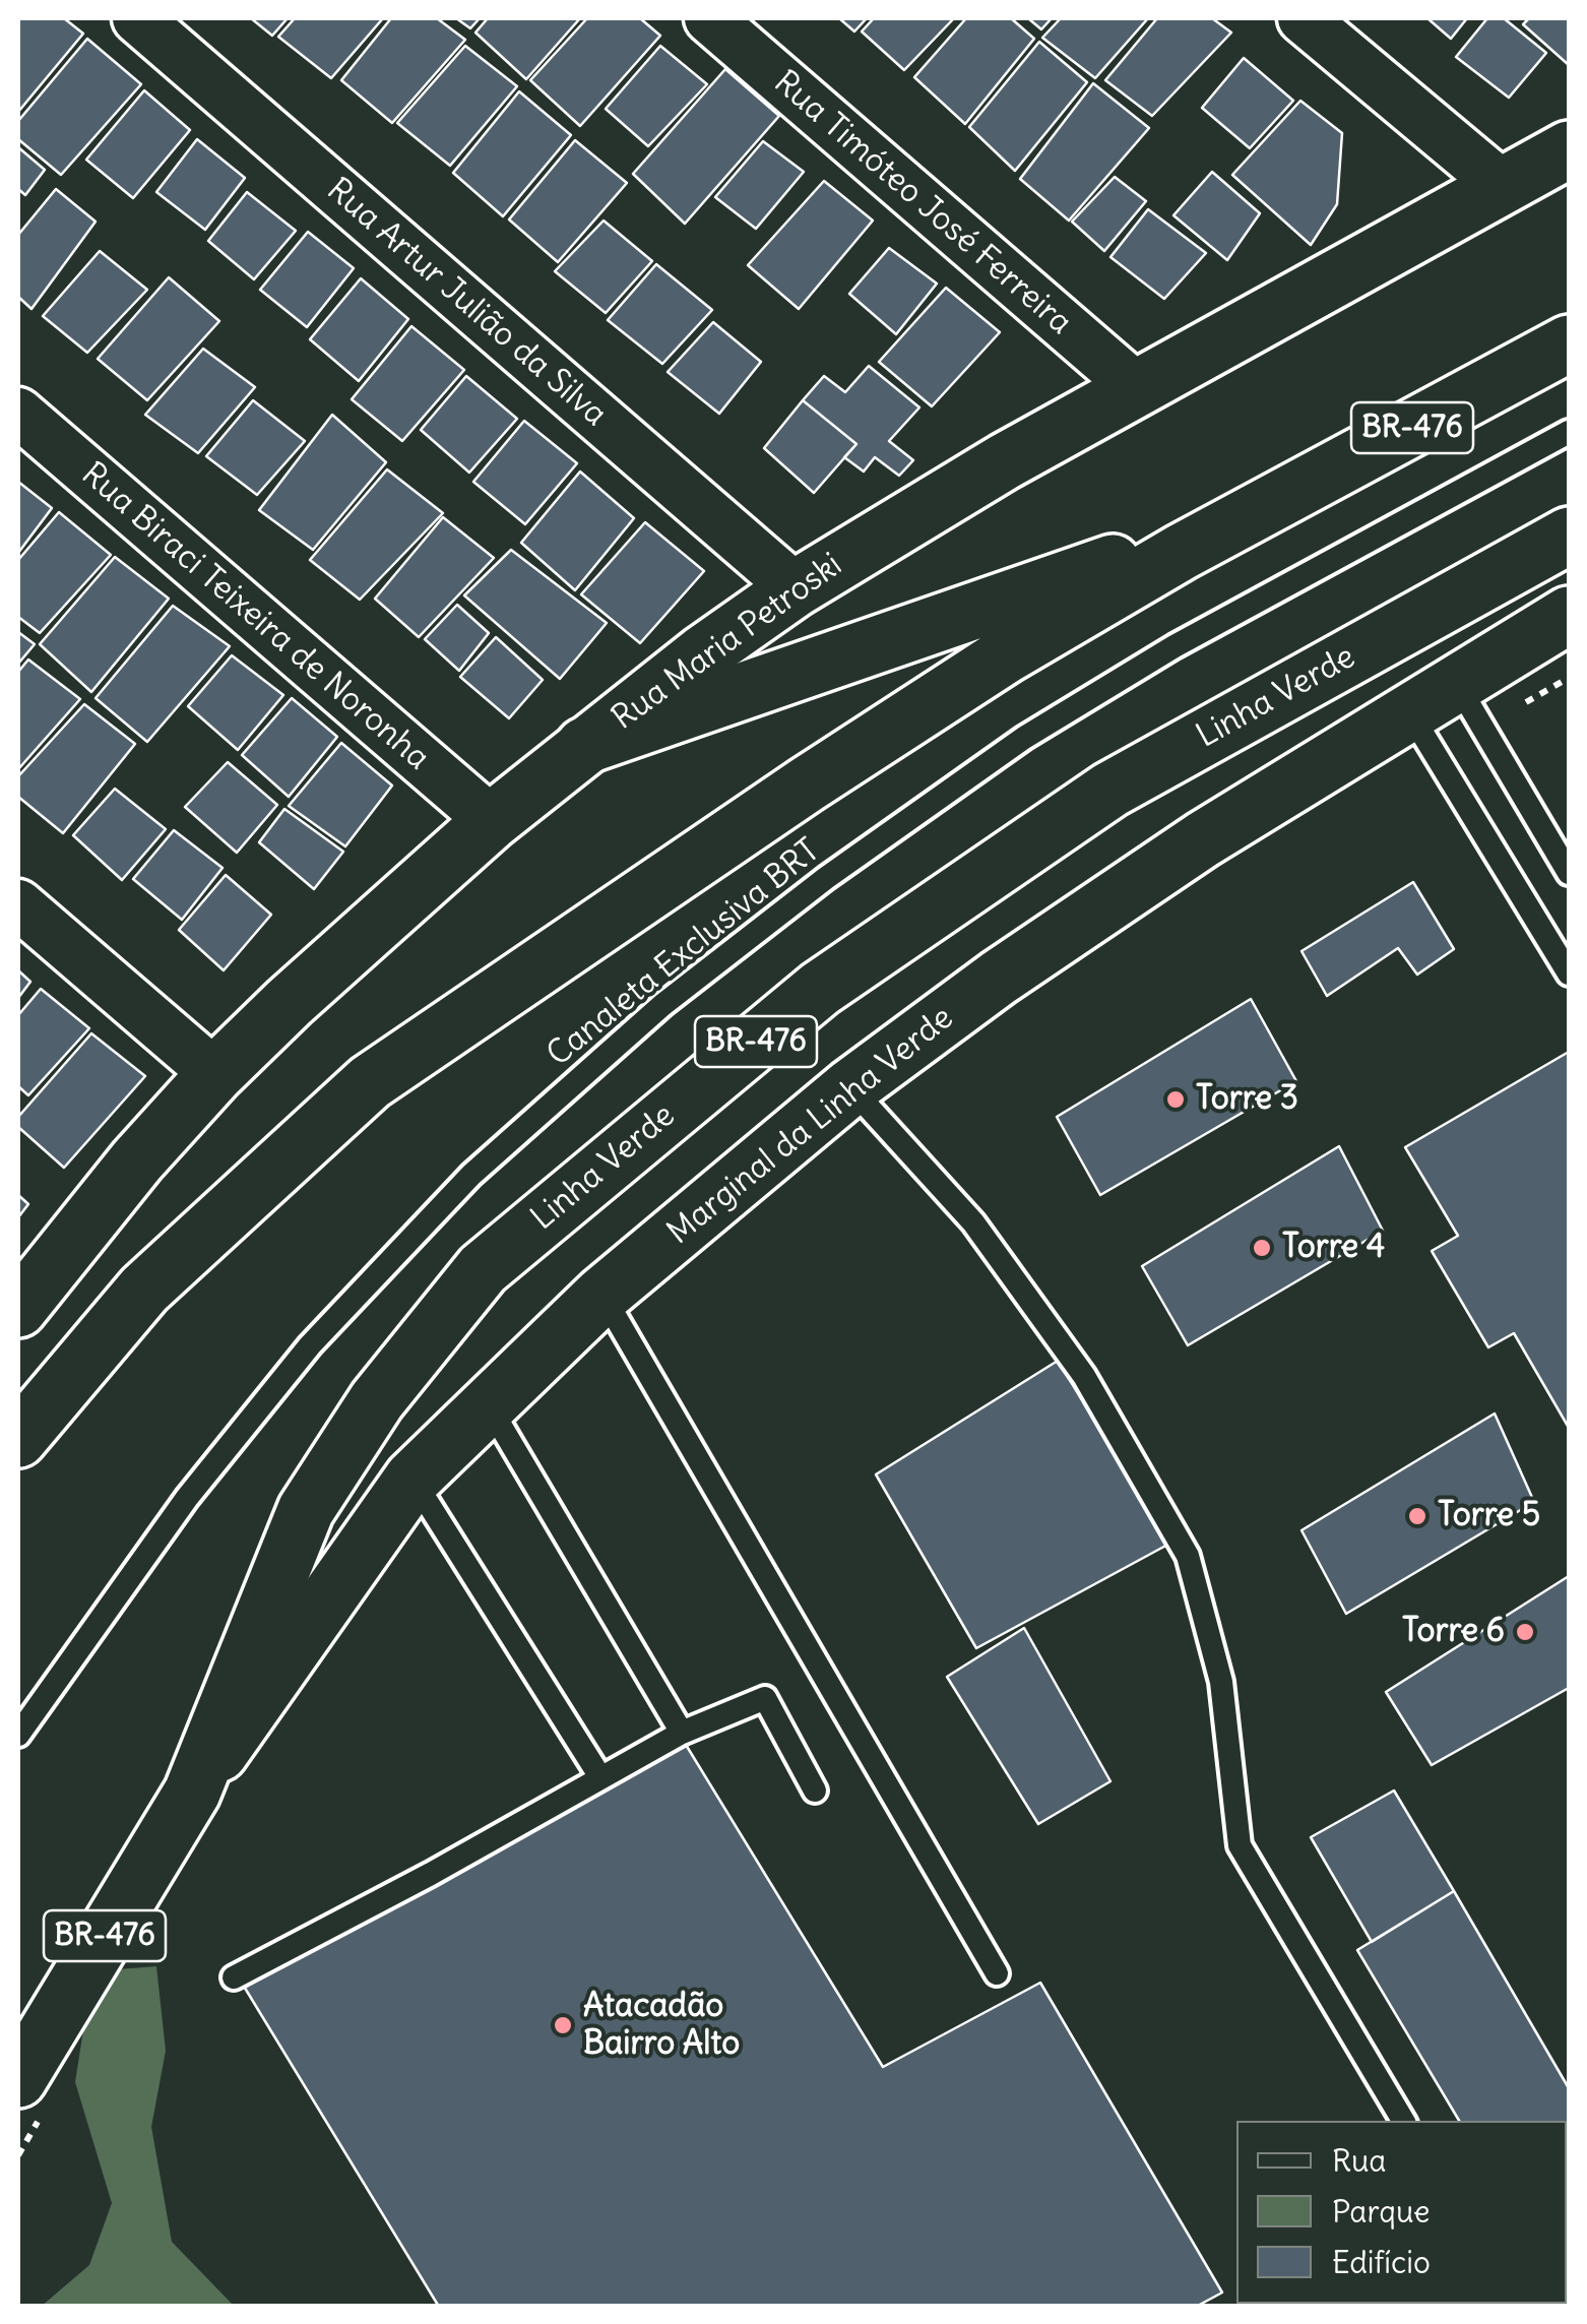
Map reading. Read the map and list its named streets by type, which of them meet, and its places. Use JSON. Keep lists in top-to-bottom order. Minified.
{"streets":{"main road":["BR-476","Rua Maria Petroski","Linha Verde","Marginal da Linha Verde"],"street":["Rua Timóteo José Ferreira","Rua Artur Julião da Silva","Rua Biraci Teixeira de Noronha"],"lane":["Canaleta Exclusiva BRT"]},"crossings":[["Rua Timóteo José Ferreira","Rua Maria Petroski"],["Rua Artur Julião da Silva","Rua Maria Petroski"],["Rua Biraci Teixeira de Noronha","Rua Maria Petroski"],["Linha Verde","Marginal da Linha Verde"]],"places":["Torre 3","Torre 4","Torre 5","Torre 6","Atacadão Bairro Alto"],"legend":["Rua","Parque","Edifício"]}
